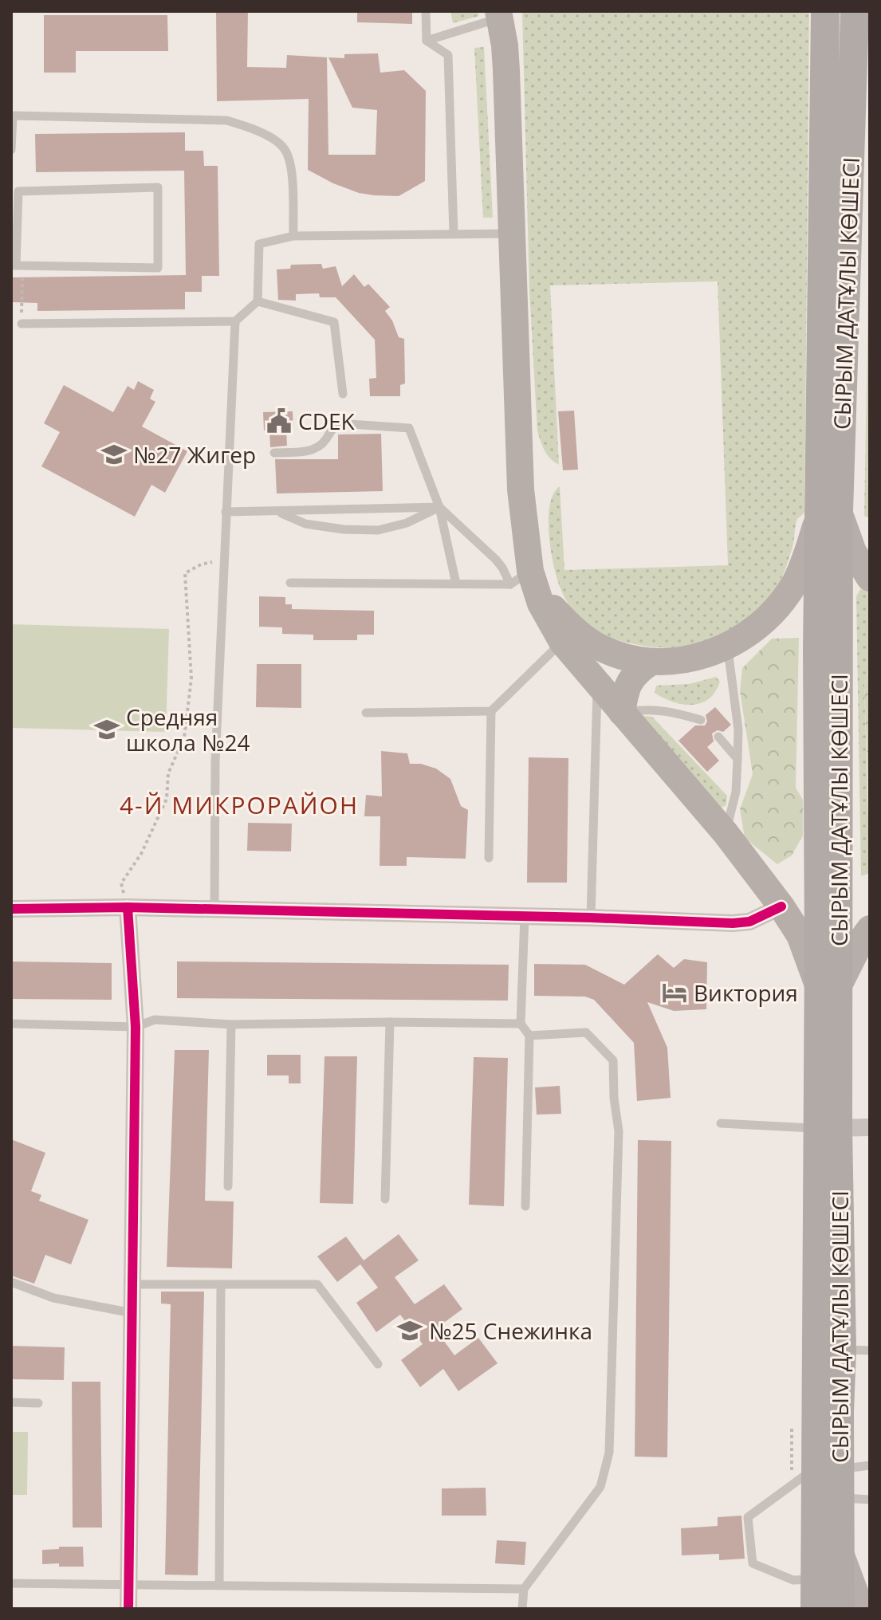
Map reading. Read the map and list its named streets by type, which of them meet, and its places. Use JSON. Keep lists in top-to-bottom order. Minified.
{"streets":{"highway":["СЫРЫМ ДАТҰЛЫ КӨШЕСІ"]},"districts":["4-Й МИКРОРАЙОН"],"places":{"public building":["CDEK"],"school or university":["№27 Жигер","Средняя школа №24","№25 Снежинка"],"hotel":["Виктория"]}}
